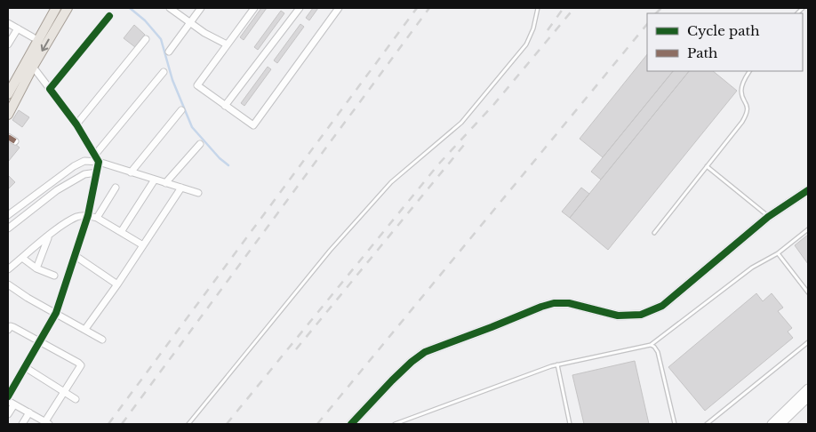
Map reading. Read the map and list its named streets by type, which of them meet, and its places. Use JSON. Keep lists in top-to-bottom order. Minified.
{"legend":["Cycle path","Path"]}
